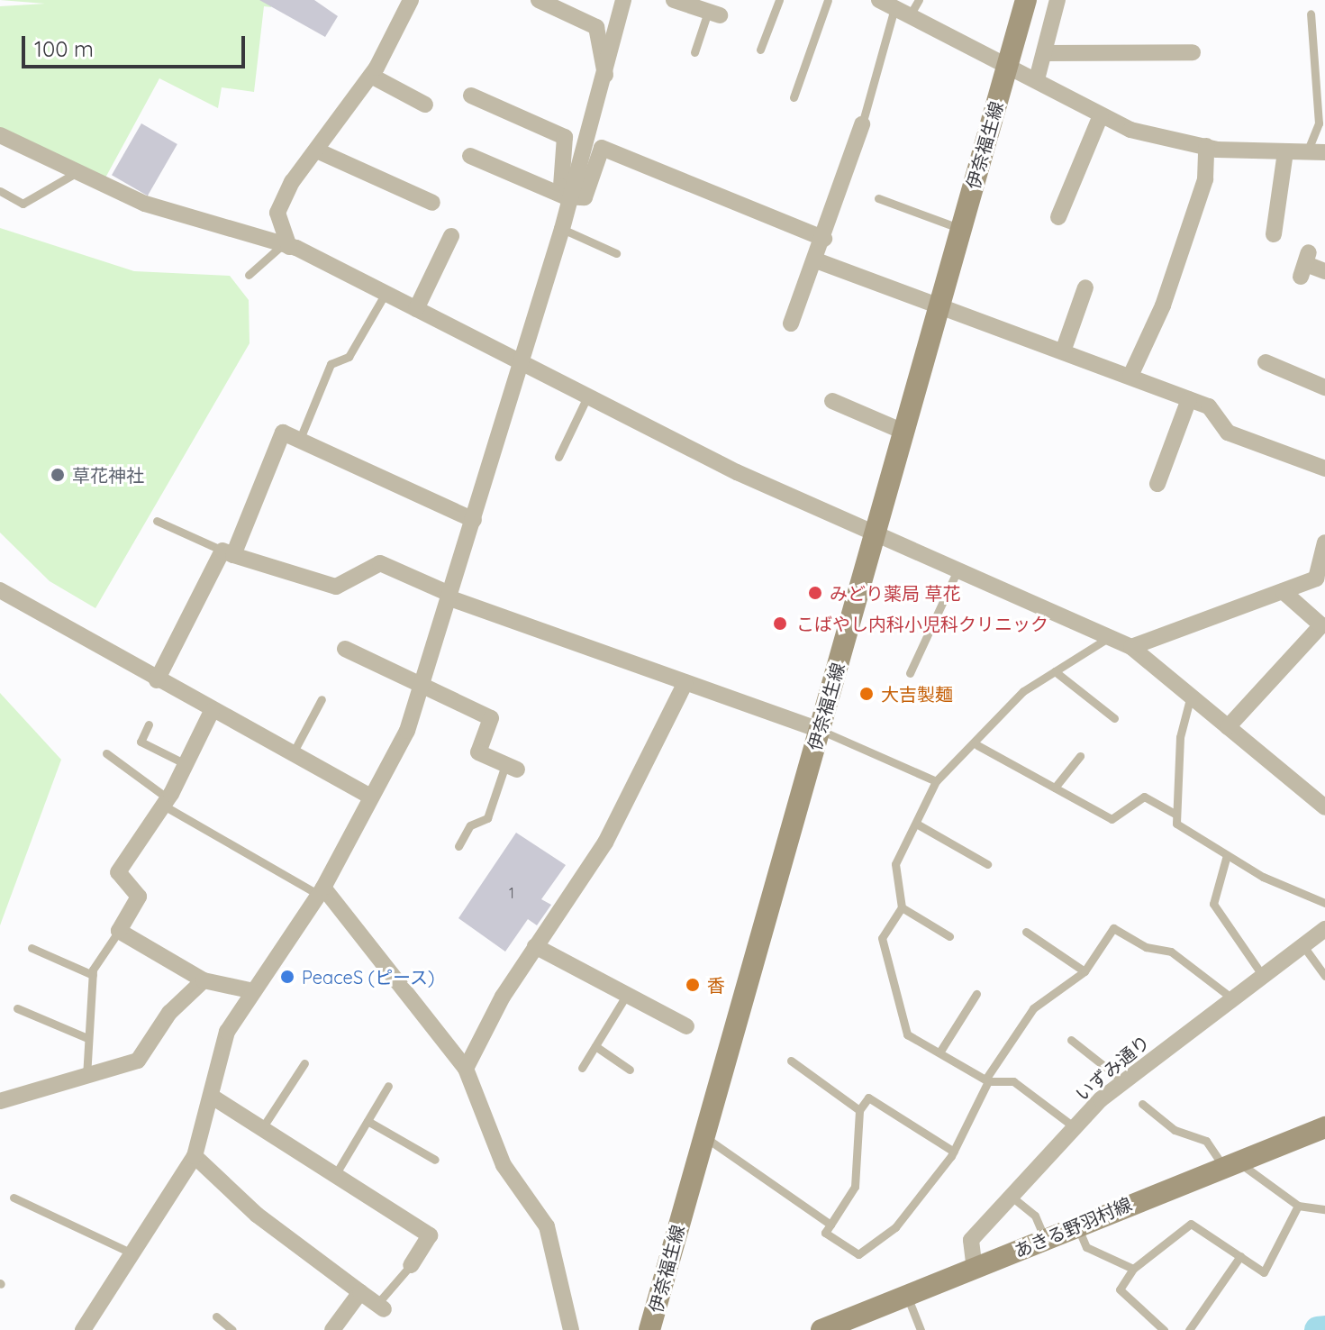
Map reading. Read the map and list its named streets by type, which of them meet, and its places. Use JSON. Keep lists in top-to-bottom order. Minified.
{"streets":{"main road":["伊奈福生線","あきる野羽村線"],"street":["いずみ通り"]},"crossings":[["いずみ通り","あきる野羽村線"]],"places":["草花神社","みどり薬局 草花","こばやし内科小児科クリニック","大吉製麺","PeaceS (ピース)","香"],"house_numbers":["1"],"scale_bar":"100 m"}
